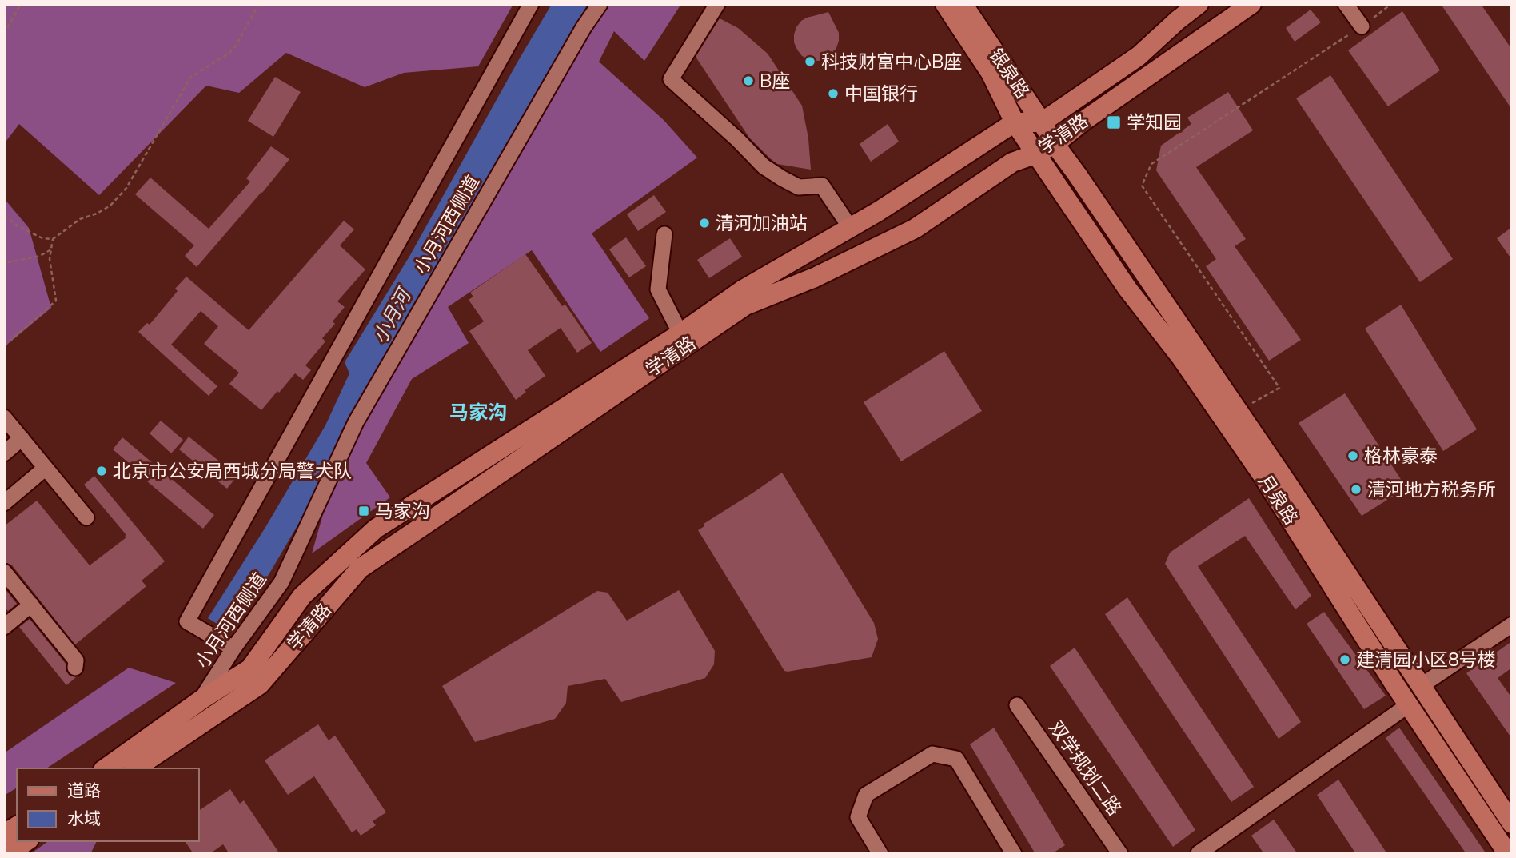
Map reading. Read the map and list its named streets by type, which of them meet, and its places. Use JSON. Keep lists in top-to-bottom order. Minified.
{"streets":{"main road":["银泉路","学清路","月泉路"],"street":["小月河西侧道","双学规划二路"]},"crossings":[["银泉路","学清路"],["银泉路","月泉路"],["学清路","小月河西侧道"],["学清路","月泉路"]],"districts":["马家沟"],"water":["小月河"],"places":{"other":["科技财富中心B座","B座","中国银行","清河加油站","格林豪泰","北京市公安局西城分局警犬队","清河地方税务所","建清园小区8号楼"],"transit":["学知园","马家沟"]},"legend":["道路","水域"]}
